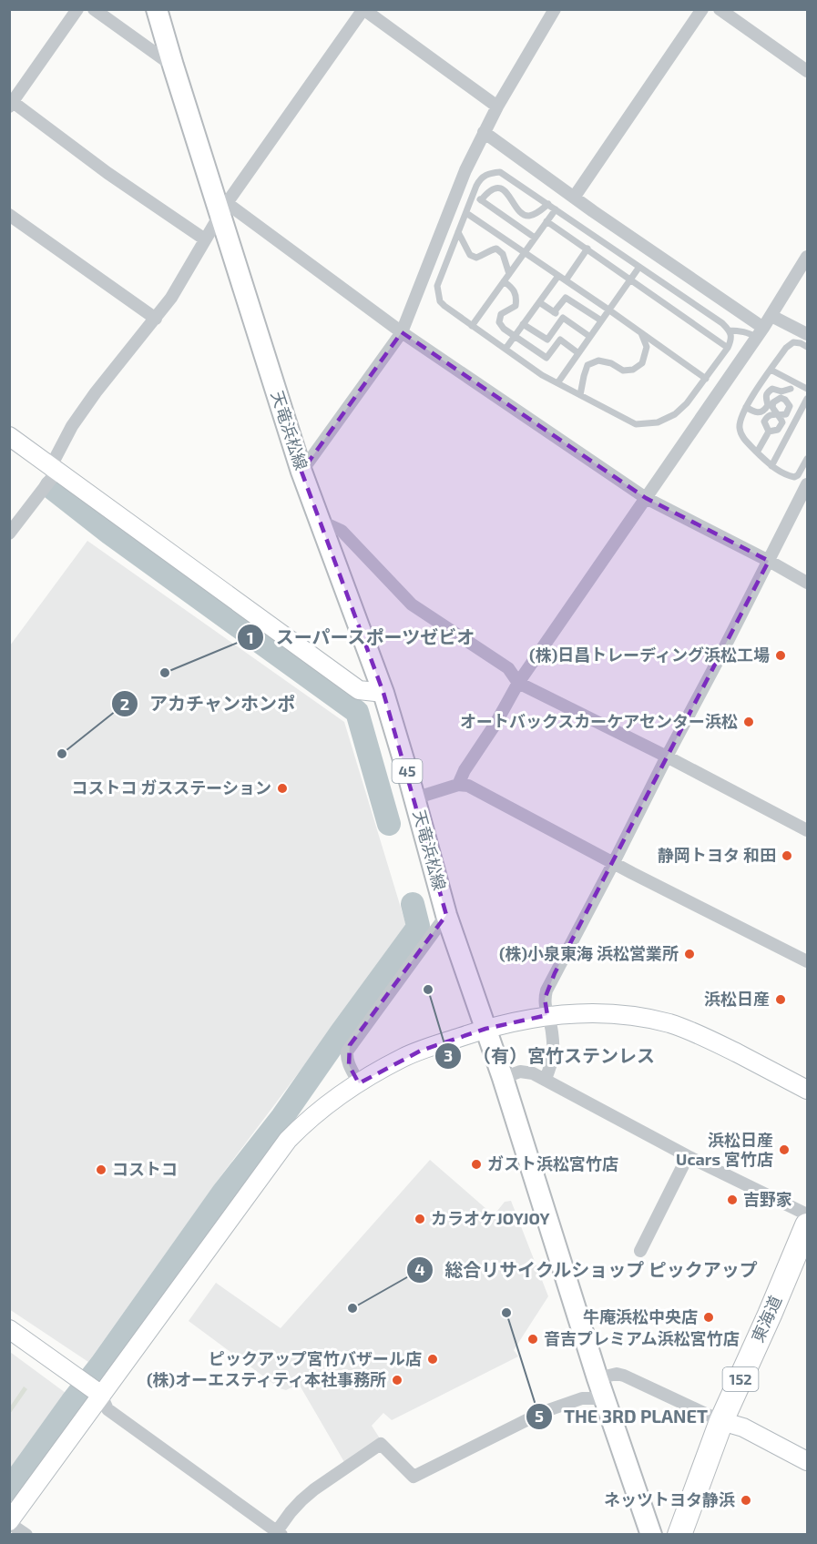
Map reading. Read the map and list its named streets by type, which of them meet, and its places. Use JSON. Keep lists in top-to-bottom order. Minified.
{"streets":{"highway":["東海道","152"],"main road":["天竜浜松線","45"]},"places":["(株)日昌トレーディング浜松工場","スーパースポーツゼビオ","オートバックスカーケアセンター浜松","アカチャンホンポ","コストコ ガスステーション","静岡トヨタ 和田","(株)小泉東海 浜松営業所","（有）宮竹ステンレス","浜松日産","浜松日産 Ucars 宮竹店","ガスト浜松宮竹店","コストコ","吉野家","カラオケJOYJOY","総合リサイクルショップ ピックアップ","THE 3RD PLANET","牛庵浜松中央店","音吉プレミアム浜松宮竹店","ピックアップ宮竹バザール店","(株)オーエスティティ本社事務所","ネッツトヨタ静浜"]}
